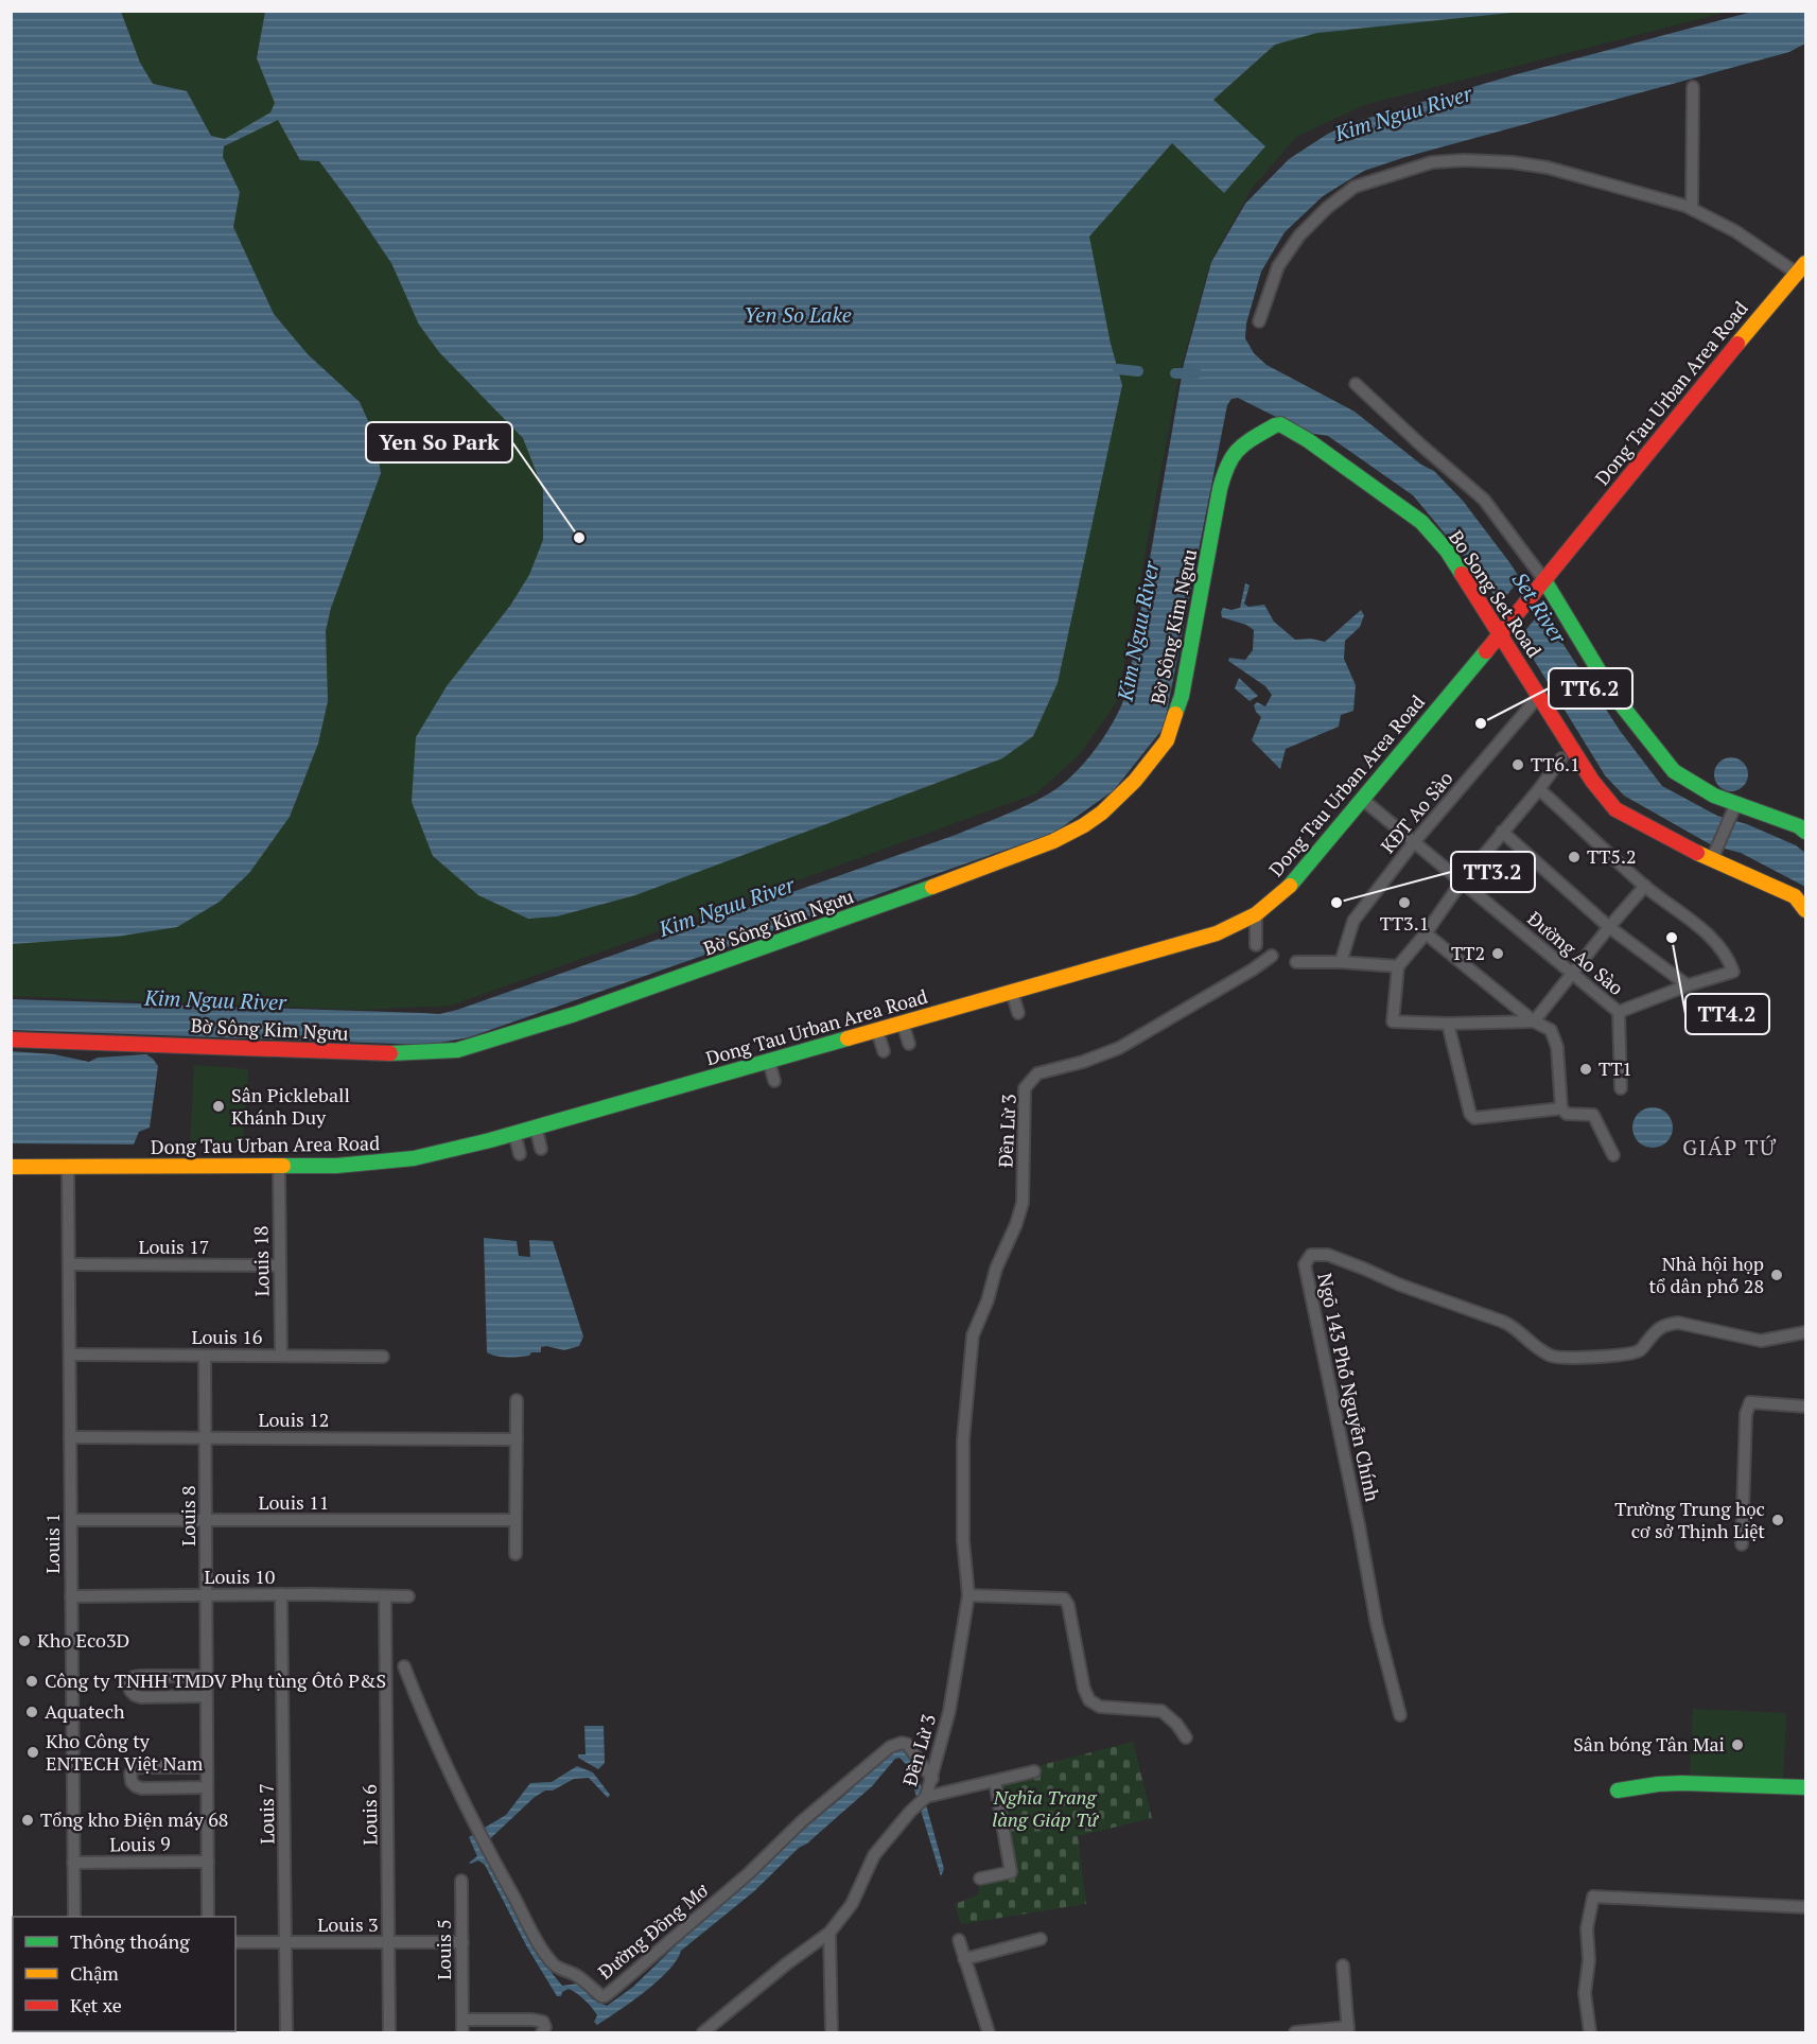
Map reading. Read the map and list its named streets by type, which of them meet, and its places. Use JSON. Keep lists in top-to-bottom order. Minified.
{"streets":{"street":["Dong Tau Urban Area Road","Bo Song Set Road","Bờ Sông Kim Ngưu","KĐT Ao Sào","Đường Ao Sào","Đền Lừ 3","Louis 17","Louis 18","Louis 16","Ngõ 143 Phố Nguyễn Chính","Louis 12","Louis 11","Louis 8","Louis 1","Louis 10","Louis 7","Louis 6","Louis 9","Louis 3","Đường Đồng Mơ","Louis 5"]},"crossings":[["Dong Tau Urban Area Road","Bo Song Set Road"],["Dong Tau Urban Area Road","Đường Ao Sào"],["Dong Tau Urban Area Road","Louis 18"],["Dong Tau Urban Area Road","Louis 1"],["Bo Song Set Road","Bờ Sông Kim Ngưu"],["Bo Song Set Road","KĐT Ao Sào"],["KĐT Ao Sào","Đường Ao Sào"],["Đền Lừ 3","Đường Đồng Mơ"],["Louis 17","Louis 18"],["Louis 17","Louis 1"],["Louis 18","Louis 16"],["Louis 16","Louis 8"],["Louis 16","Louis 1"],["Louis 12","Louis 8"],["Louis 12","Louis 1"],["Louis 11","Louis 8"],["Louis 11","Louis 1"],["Louis 8","Louis 10"],["Louis 8","Louis 9"],["Louis 1","Louis 10"],["Louis 1","Louis 9"],["Louis 10","Louis 7"],["Louis 10","Louis 6"],["Louis 7","Louis 3"],["Louis 6","Louis 3"],["Louis 3","Louis 5"]],"districts":["GIÁP TỨ"],"water":["Kim Nguu River","Yen So Lake","Set River"],"parks":["Nghĩa Trang làng Giáp Tứ"],"places":["Yen So Park","TT6.2","TT6.1","TT5.2","TT3.2","TT3.1","TT4.2","TT2","TT1","Sân Pickleball Khánh Duy","Nhà hội họp tổ dân phố 28","Trường Trung học cơ sở Thịnh Liệt","Kho Eco3D","Công ty TNHH TMDV Phụ tùng Ôtô P&S","Aquatech","Sân bóng Tân Mai","Kho Công ty ENTECH Việt Nam","Tổng kho Điện máy 68"],"legend":["Thông thoáng","Chậm","Kẹt xe"]}
